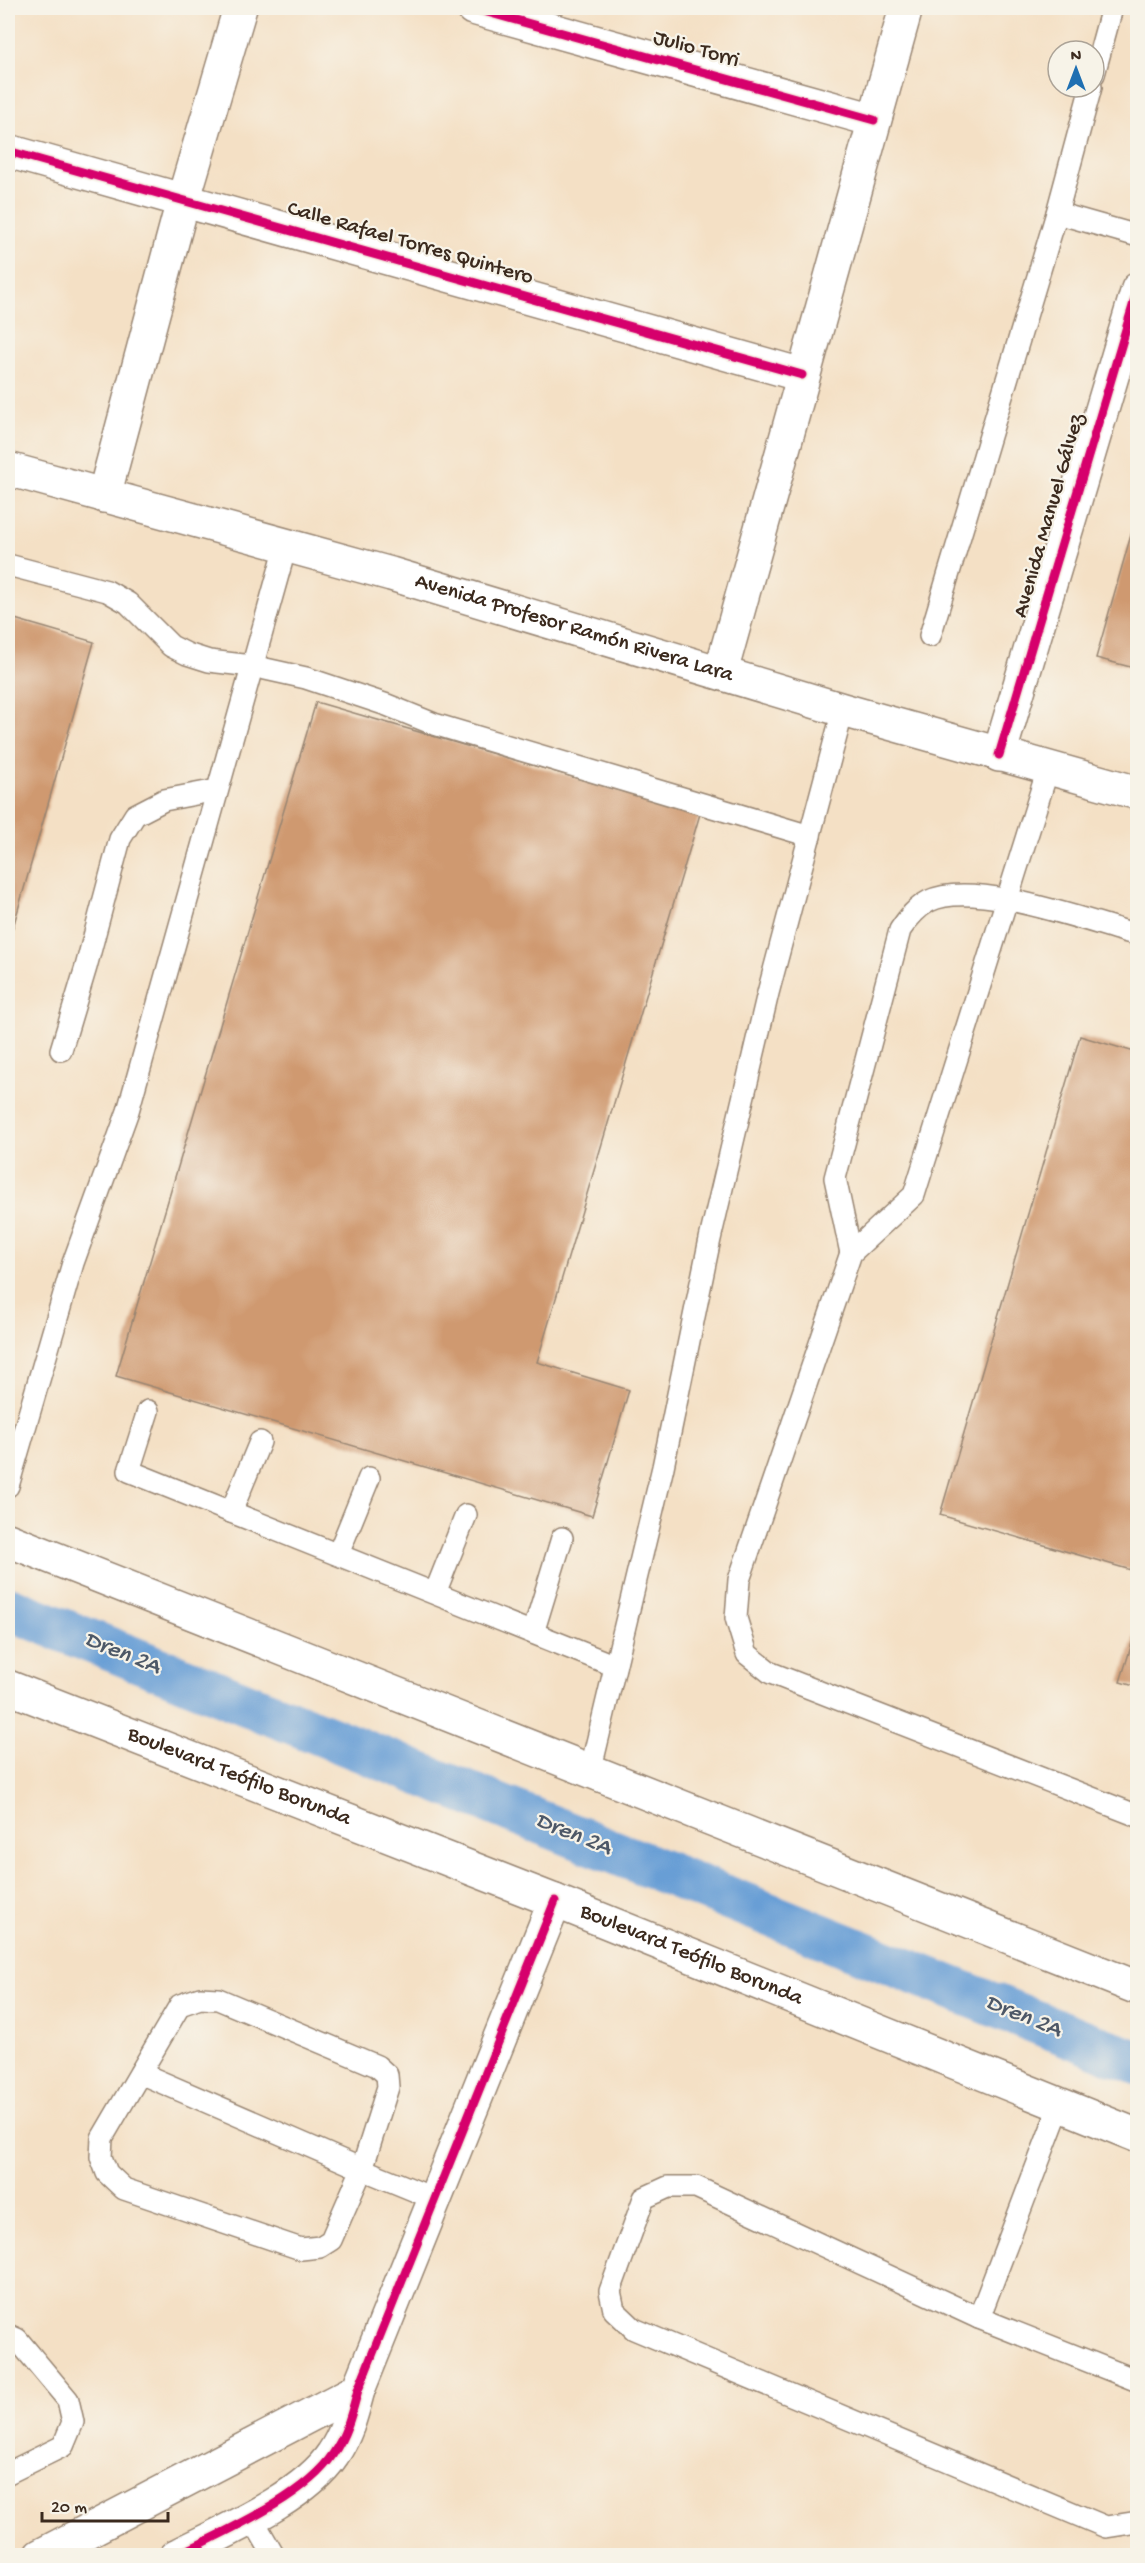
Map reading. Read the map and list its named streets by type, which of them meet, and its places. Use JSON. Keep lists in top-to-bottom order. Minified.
{"streets":{"street":["Julio Torri","Calle Rafael Torres Quintero","Avenida Manuel Gálvez","Avenida Profesor Ramón Rivera Lara","Boulevard Teófilo Borunda"]},"crossings":[["Avenida Manuel Gálvez","Avenida Profesor Ramón Rivera Lara"]],"water":["Dren 2A"],"scale_bar":"20 m","north":"top"}
